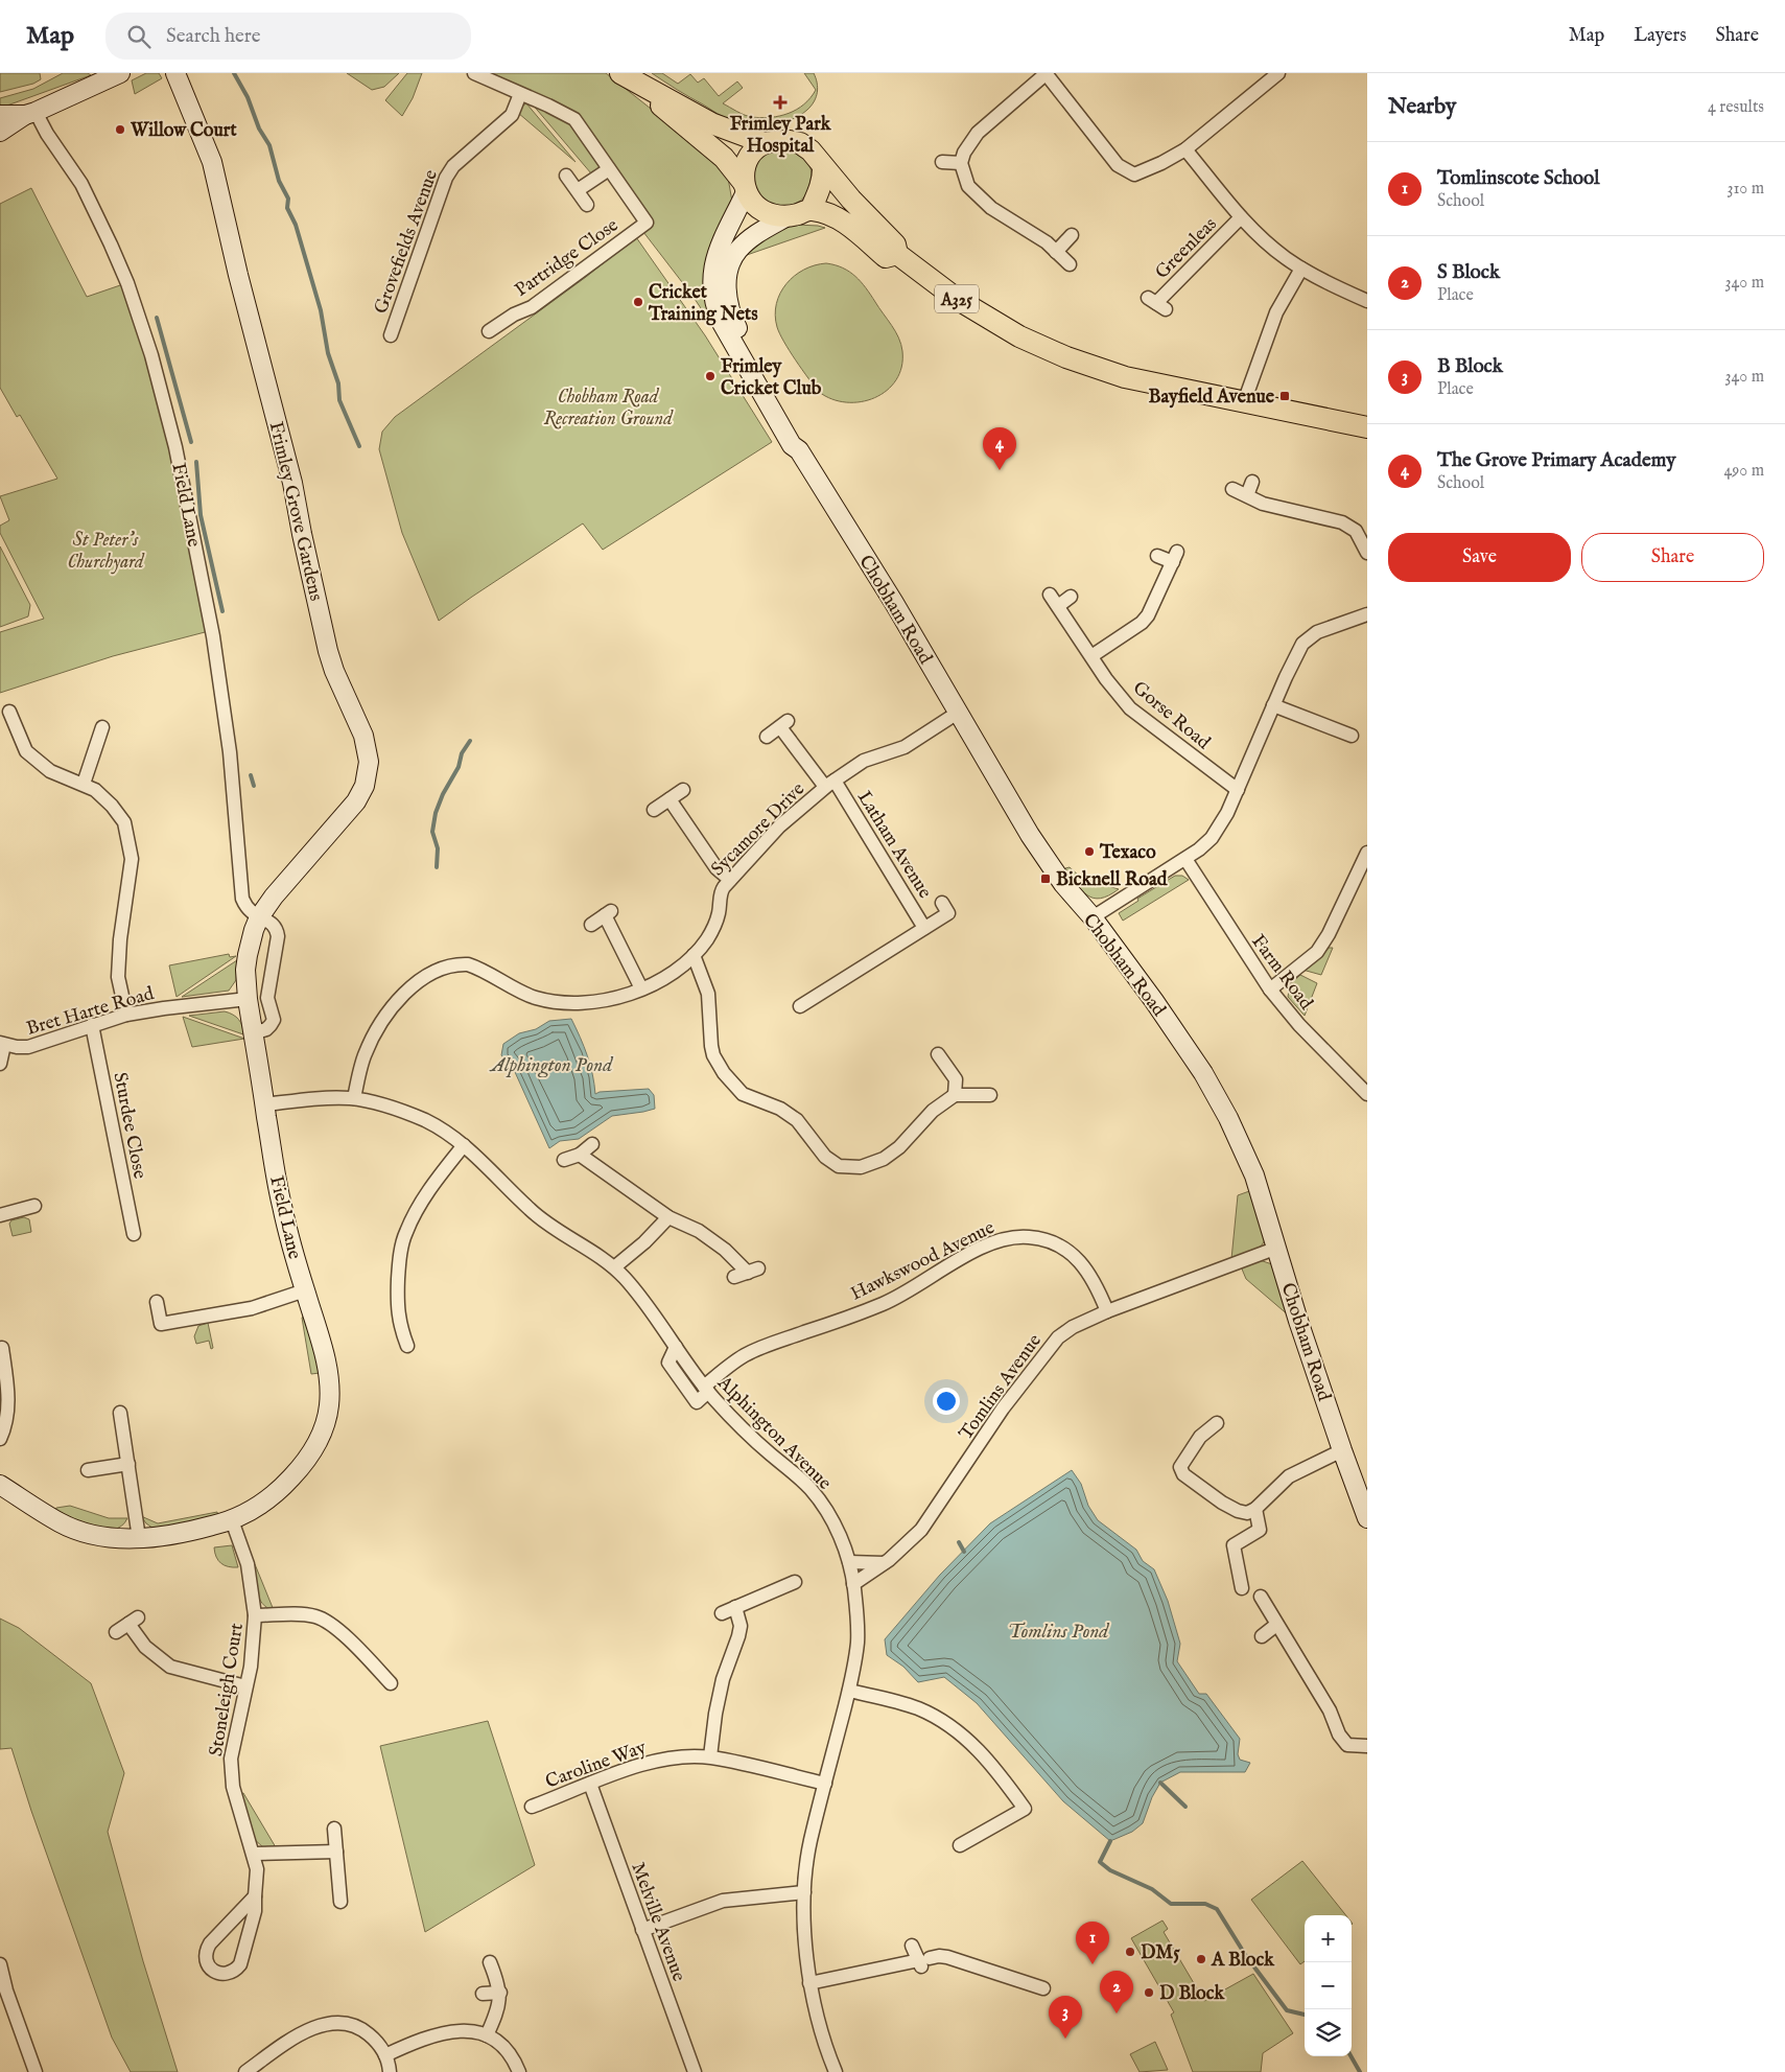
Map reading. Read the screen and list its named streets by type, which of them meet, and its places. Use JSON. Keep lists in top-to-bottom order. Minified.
{"streets":{"main road":["A325","Field Lane","Frimley Grove Gardens","Chobham Road"],"street":["Grovefields Avenue","Greenleas","Partridge Close","Gorse Road","Sycamore Drive","Latham Avenue","Farm Road","Bret Harte Road","Sturdee Close","Hawkswood Avenue","Tomlins Avenue","Alphington Avenue","Stoneleigh Court","Caroline Way","Melville Avenue"]},"crossings":[["A325","Chobham Road"],["Field Lane","Frimley Grove Gardens"],["Field Lane","Bret Harte Road"],["Field Lane","Alphington Avenue"],["Field Lane","Stoneleigh Court"],["Chobham Road","Sycamore Drive"],["Chobham Road","Tomlins Avenue"],["Sycamore Drive","Latham Avenue"],["Bret Harte Road","Sturdee Close"],["Hawkswood Avenue","Tomlins Avenue"],["Hawkswood Avenue","Alphington Avenue"],["Tomlins Avenue","Alphington Avenue"],["Alphington Avenue","Caroline Way"],["Caroline Way","Melville Avenue"]],"water":["Alphington Pond","Tomlins Pond"],"parks":["Chobham Road Recreation Ground","St Peter's Churchyard"],"places":{"health":["Frimley Park Hospital"],"other":["Willow Court","Cricket Training Nets","Frimley Cricket Club","Texaco","DM5","A Block","D Block"],"transit":["Bayfield Avenue","Bicknell Road"]},"page":{"header":"Map","search":"Search here","nav":["Map","Layers","Share"],"heading":["Nearby","4 results"],"list":[{"mark":"1","name":"Tomlinscote School","note":"School","value":"310 m"},{"mark":"2","name":"S Block","note":"Place","value":"340 m"},{"mark":"3","name":"B Block","note":"Place","value":"340 m"},{"mark":"4","name":"The Grove Primary Academy","note":"School","value":"490 m"}],"pins":["4","1","2","3"],"buttons":["Save","Share"],"map_buttons":["+","−"]}}
